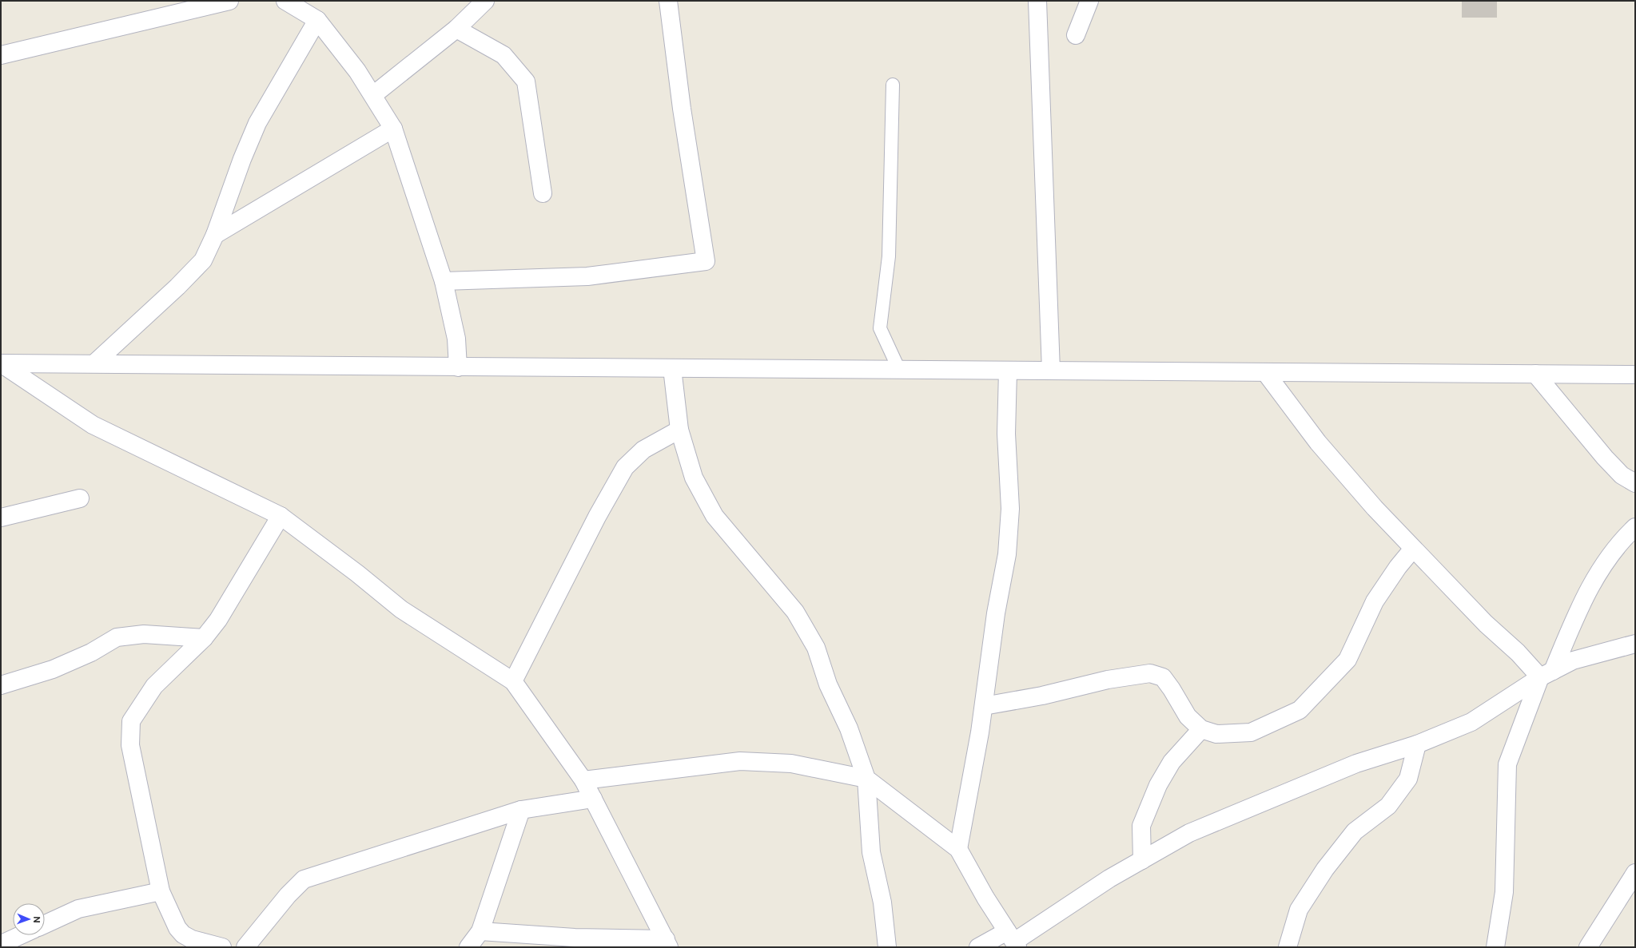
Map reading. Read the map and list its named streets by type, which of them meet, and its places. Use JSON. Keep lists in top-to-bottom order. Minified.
{"north":"right"}
